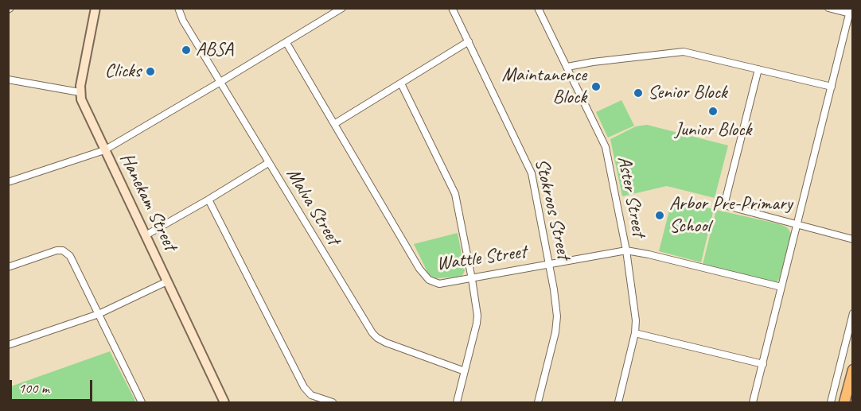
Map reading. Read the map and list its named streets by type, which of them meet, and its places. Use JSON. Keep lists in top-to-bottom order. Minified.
{"streets":{"street":["Aster Street","Hanekam Street","Malva Street","Stokroos Street","Wattle Street"]},"crossings":[["Aster Street","Wattle Street"],["Stokroos Street","Wattle Street"]],"places":["ABSA","Clicks","Maintanence Block","Senior Block","Junior Block","Arbor Pre-Primary School"],"scale_bar":"100 m"}
